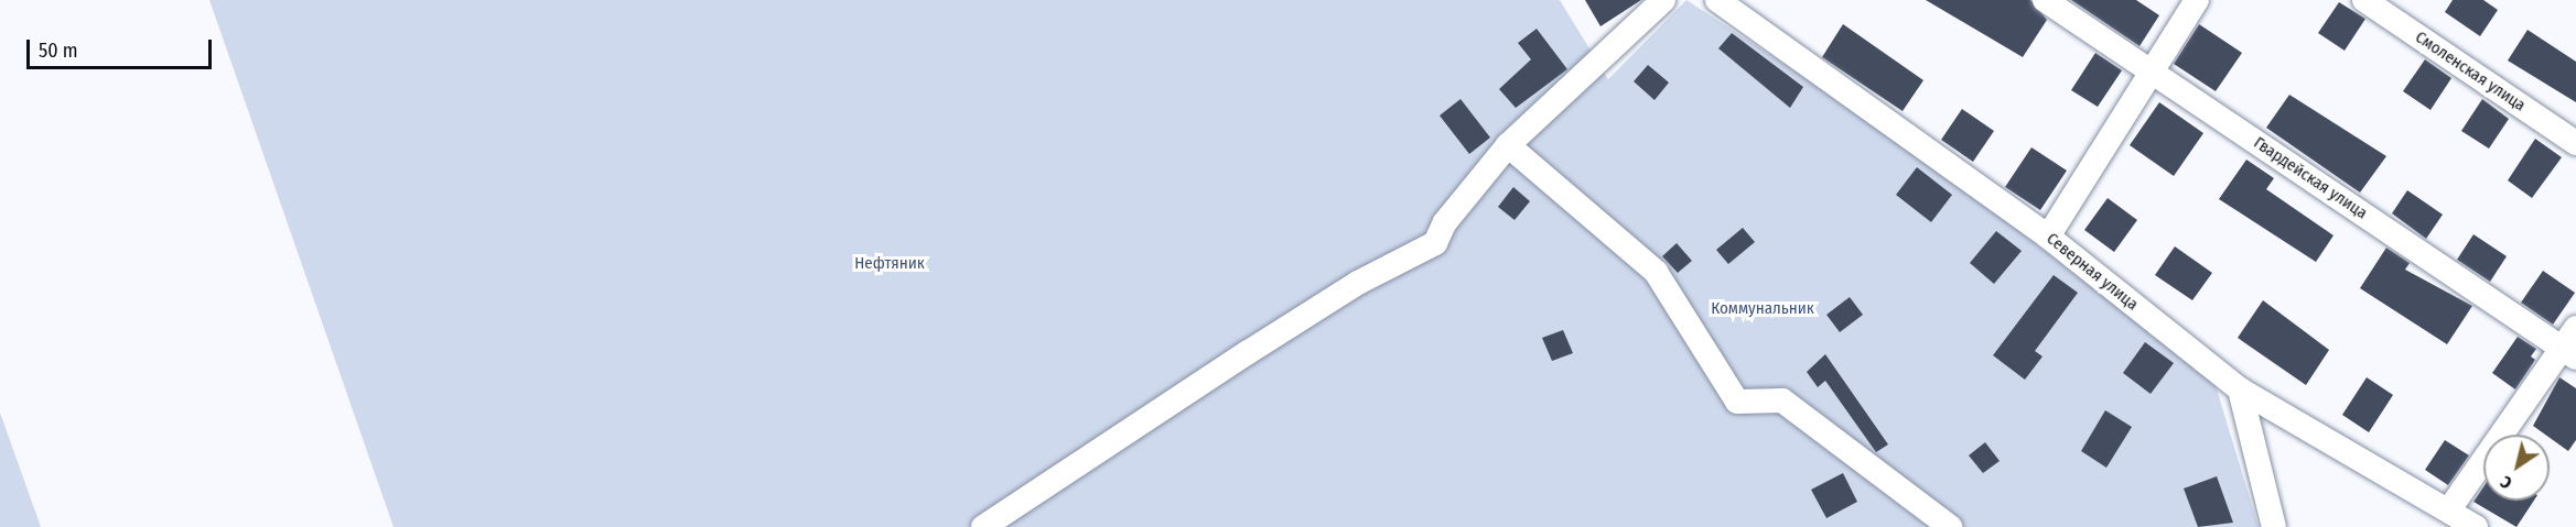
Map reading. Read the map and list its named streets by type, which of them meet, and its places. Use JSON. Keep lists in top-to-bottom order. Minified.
{"streets":{"street":["Смоленская улица","Гвардейская улица","Северная улица"]},"parks":["Нефтяник","Коммунальник"],"scale_bar":"50 m","north":"bottom left"}
